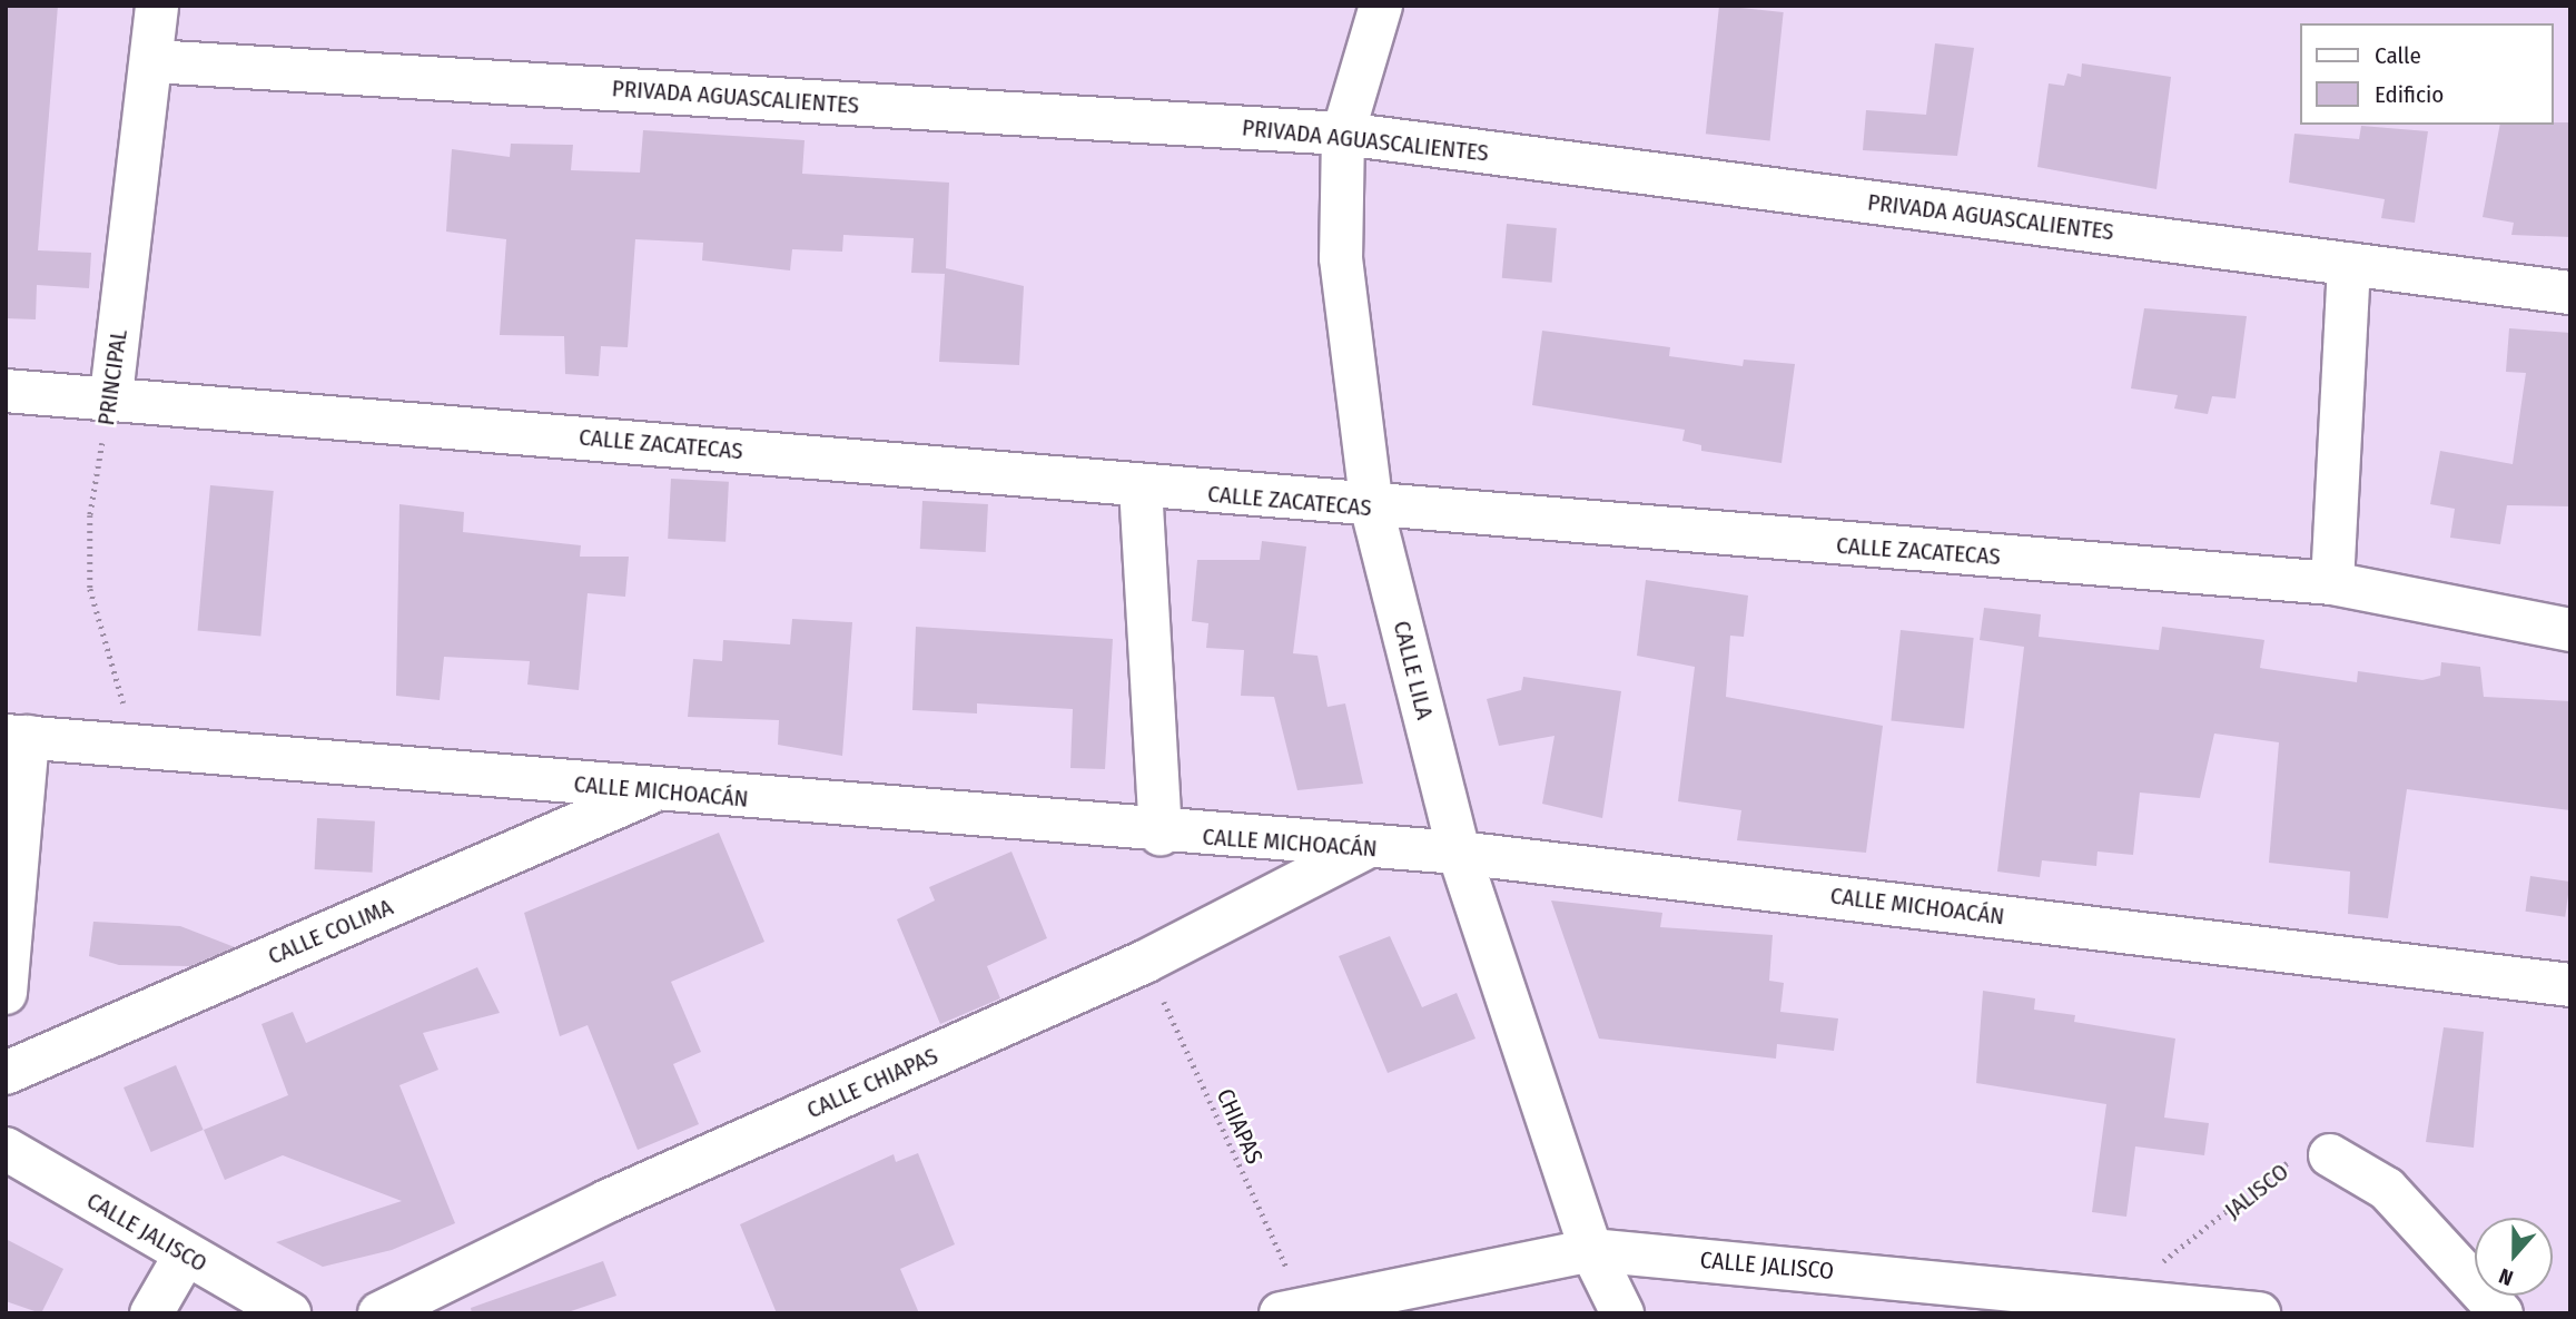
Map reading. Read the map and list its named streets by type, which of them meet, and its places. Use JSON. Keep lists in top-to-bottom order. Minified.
{"streets":{"street":["PRIVADA AGUASCALIENTES","PRINCIPAL","CALLE ZACATECAS","CALLE LILA","CALLE MICHOACÁN","CALLE COLIMA","CALLE CHIAPAS","CALLE JALISCO"],"path":["CHIAPAS","JALISCO"]},"crossings":[["PRIVADA AGUASCALIENTES","PRINCIPAL"],["PRIVADA AGUASCALIENTES","CALLE LILA"],["PRINCIPAL","CALLE ZACATECAS"],["PRINCIPAL","CALLE MICHOACÁN"],["CALLE ZACATECAS","CALLE LILA"],["CALLE LILA","CALLE MICHOACÁN"],["CALLE LILA","CALLE JALISCO"],["CALLE MICHOACÁN","CALLE COLIMA"],["CALLE MICHOACÁN","CALLE CHIAPAS"],["CALLE CHIAPAS","CHIAPAS"],["CHIAPAS","CALLE JALISCO"],["JALISCO","CALLE JALISCO"]],"legend":["Calle","Edificio"],"north":"bottom"}
